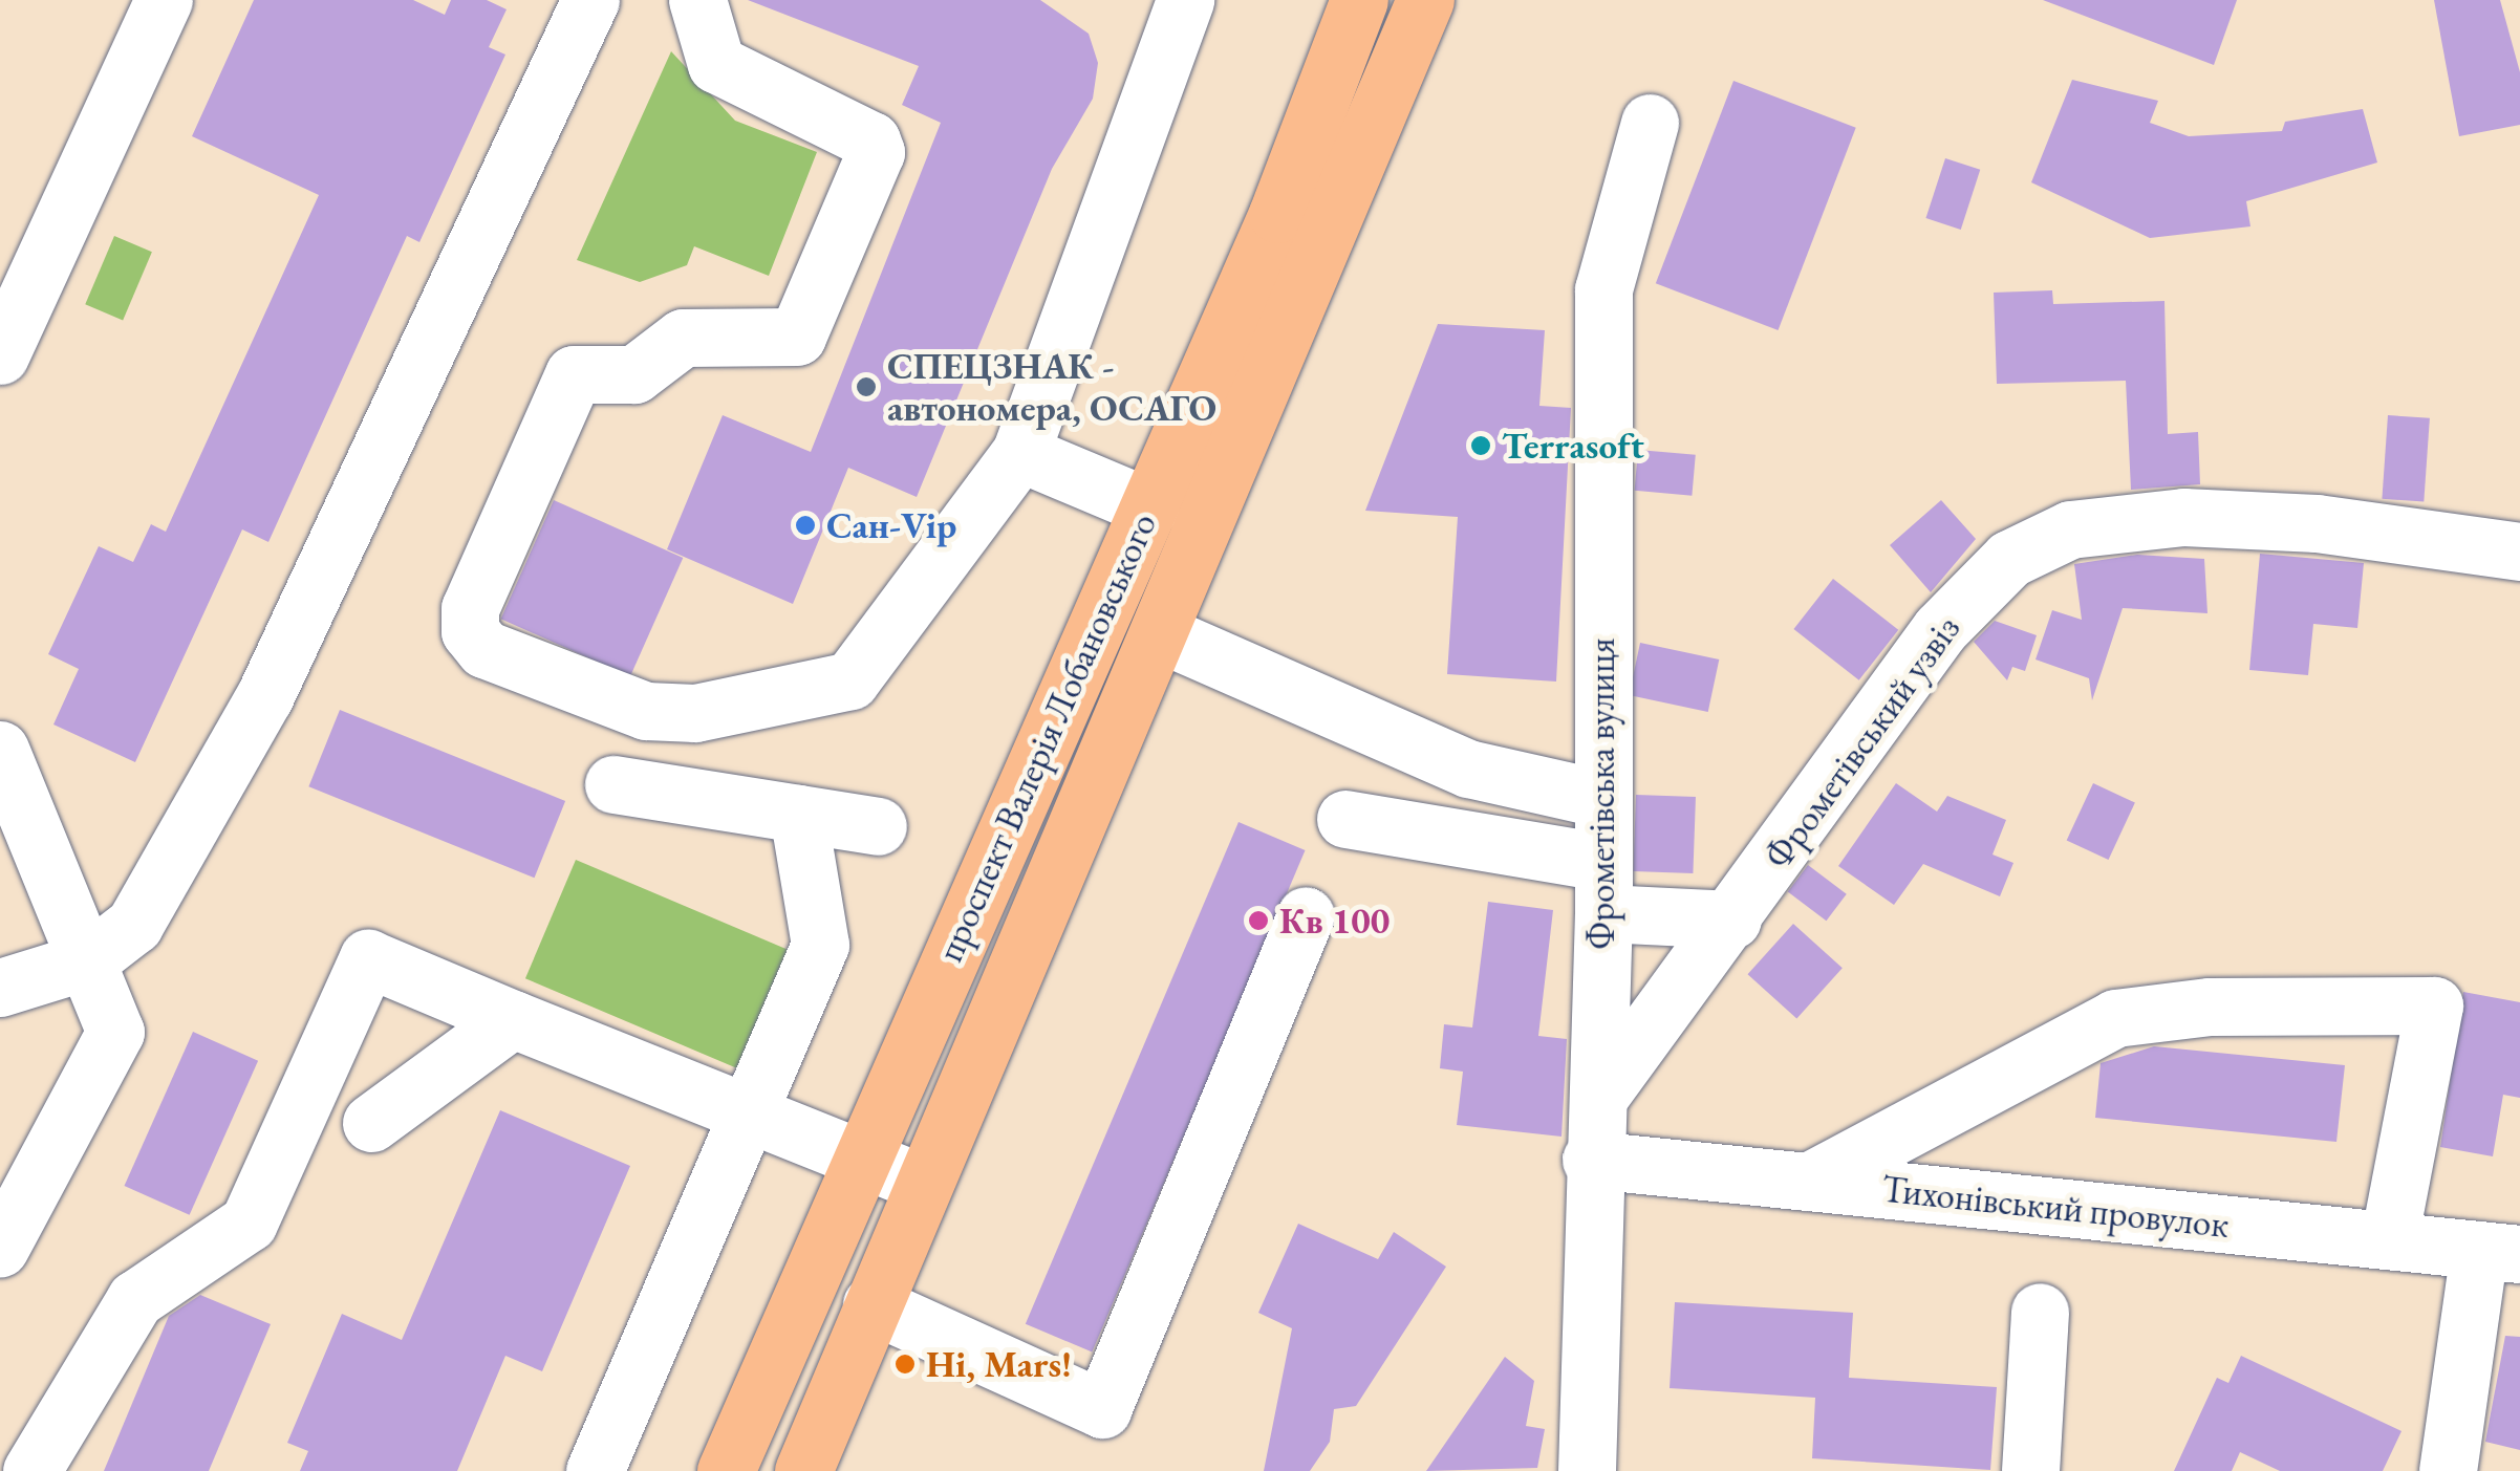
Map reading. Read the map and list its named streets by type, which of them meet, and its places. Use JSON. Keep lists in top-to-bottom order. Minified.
{"streets":{"main road":["проспект Валерія Лобановського"],"street":["Фрометівський узвіз","Фрометівська вулиця","Тихонівський провулок"]},"crossings":[["Фрометівський узвіз","Фрометівська вулиця"],["Фрометівська вулиця","Тихонівський провулок"]],"places":["СПЕЦЗНАК - автономера, ОСАГО","Terrasoft","Сан-Vip","Кв 100","Hi, Mars!"]}
